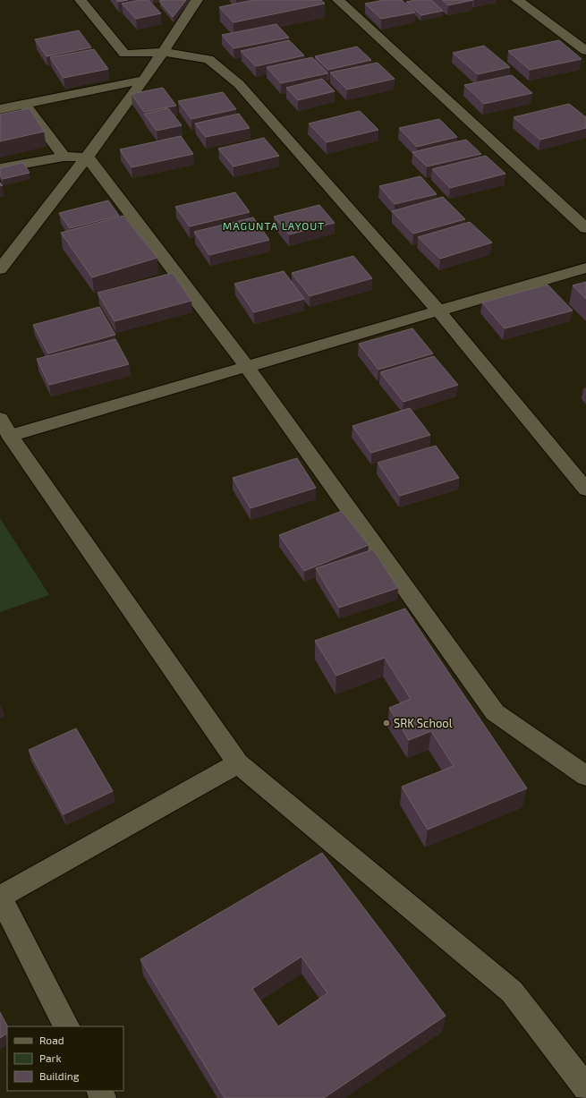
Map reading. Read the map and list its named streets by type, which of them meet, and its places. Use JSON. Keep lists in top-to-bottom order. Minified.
{"districts":["MAGUNTA LAYOUT"],"places":["SRK School"],"legend":["Road","Park","Building"]}
